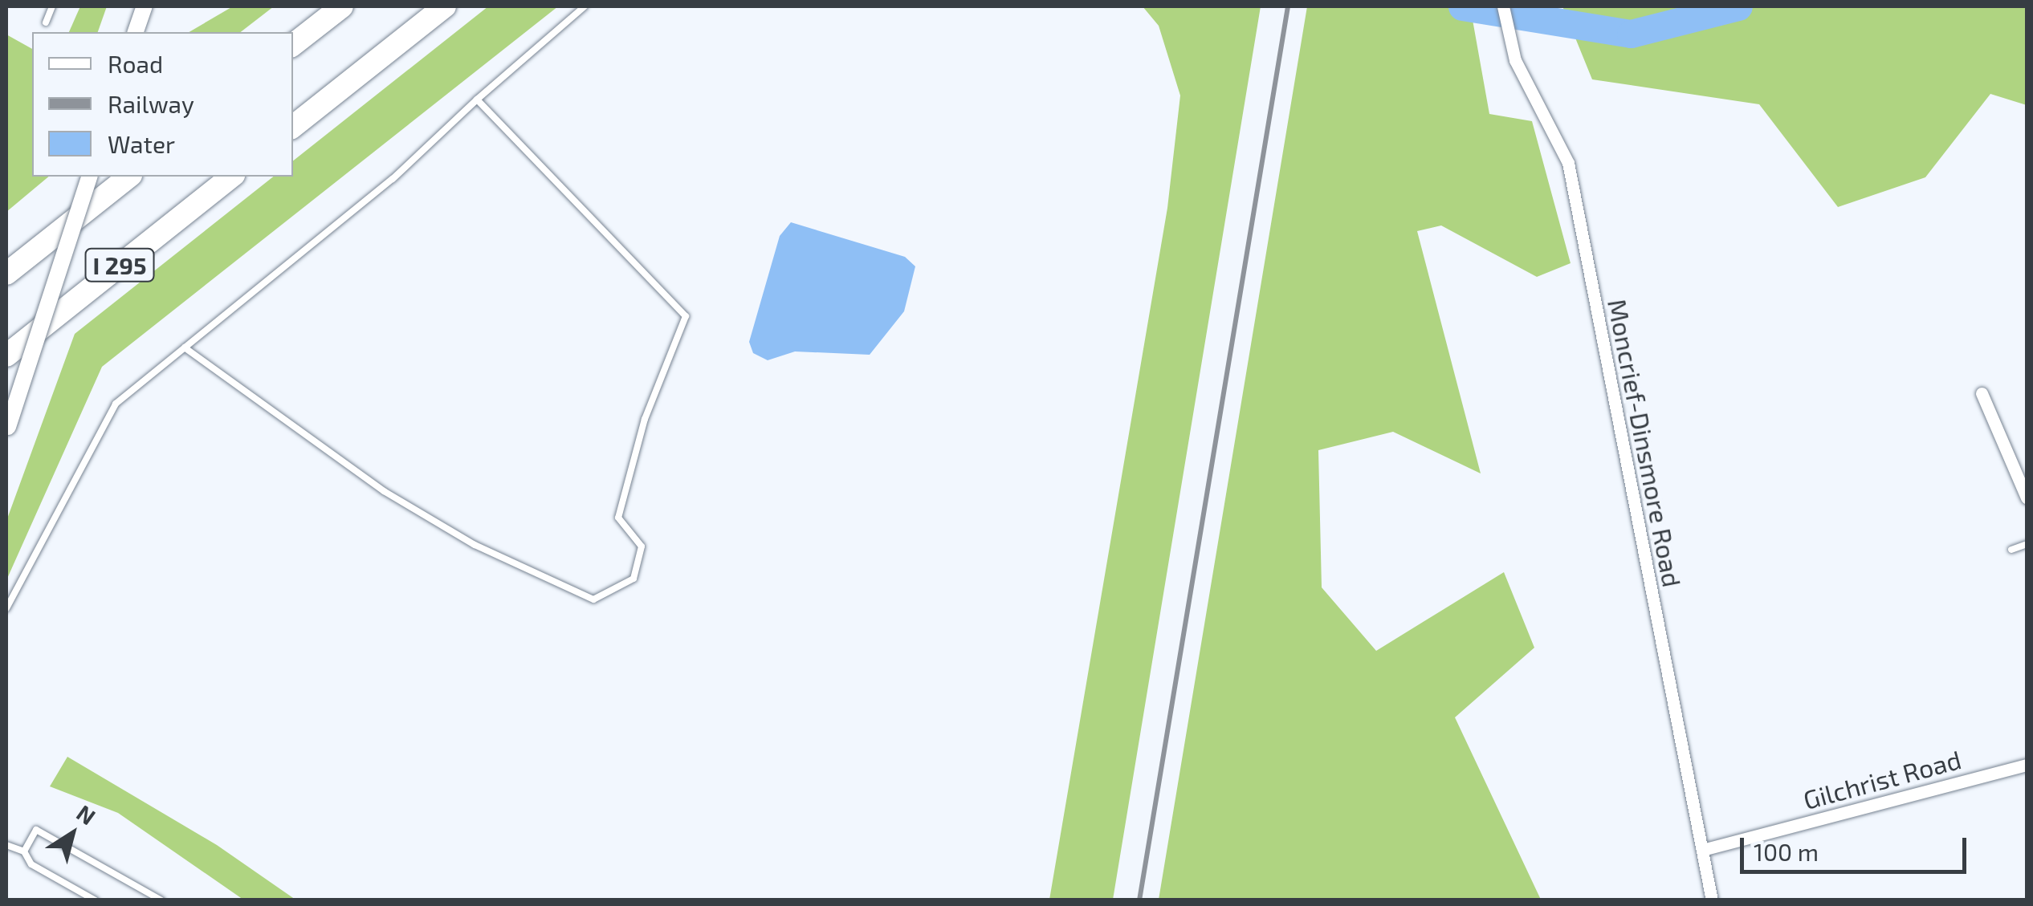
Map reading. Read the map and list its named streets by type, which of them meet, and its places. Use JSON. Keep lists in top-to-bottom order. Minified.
{"streets":{"highway":["I 295"],"street":["Moncrief-Dinsmore Road","Gilchrist Road"]},"crossings":[["Moncrief-Dinsmore Road","Gilchrist Road"]],"legend":["Road","Railway","Water"],"scale_bar":"100 m","north":"top right"}
